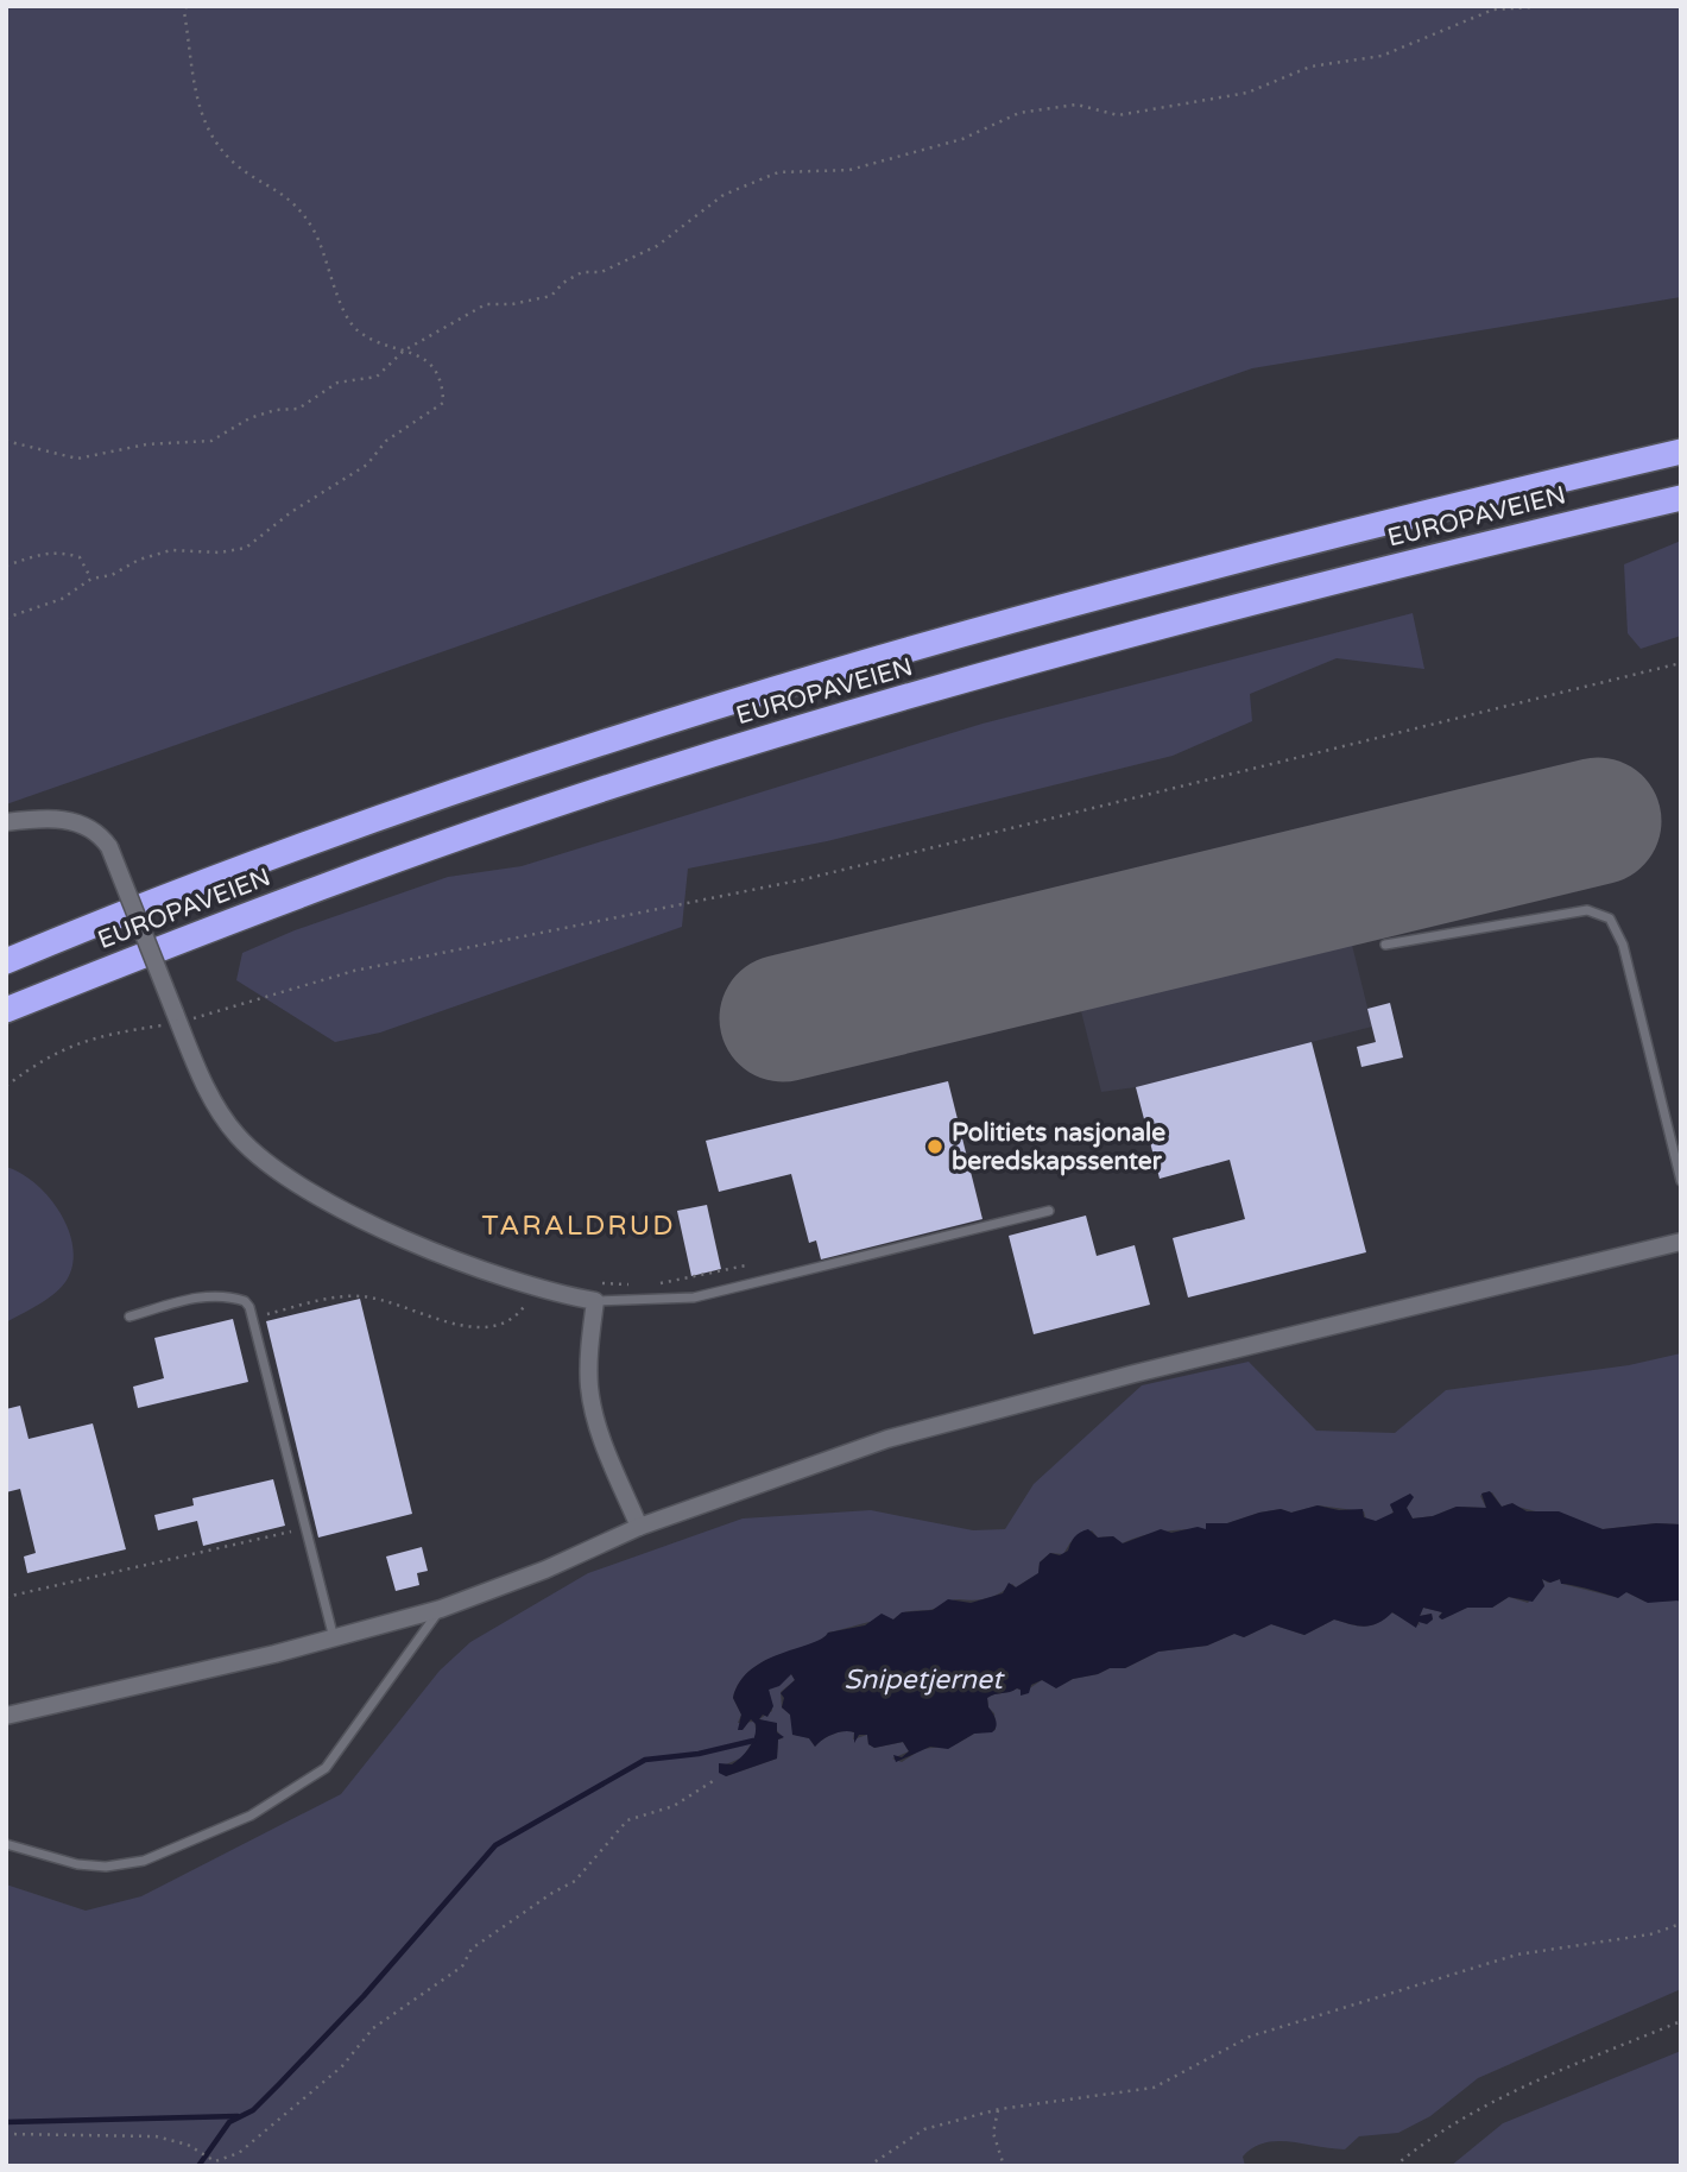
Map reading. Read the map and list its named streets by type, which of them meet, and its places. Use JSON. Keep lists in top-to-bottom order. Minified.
{"streets":{"highway":["EUROPAVEIEN"]},"districts":["TARALDRUD"],"water":["Snipetjernet"],"places":["Politiets nasjonale beredskapssenter"]}
